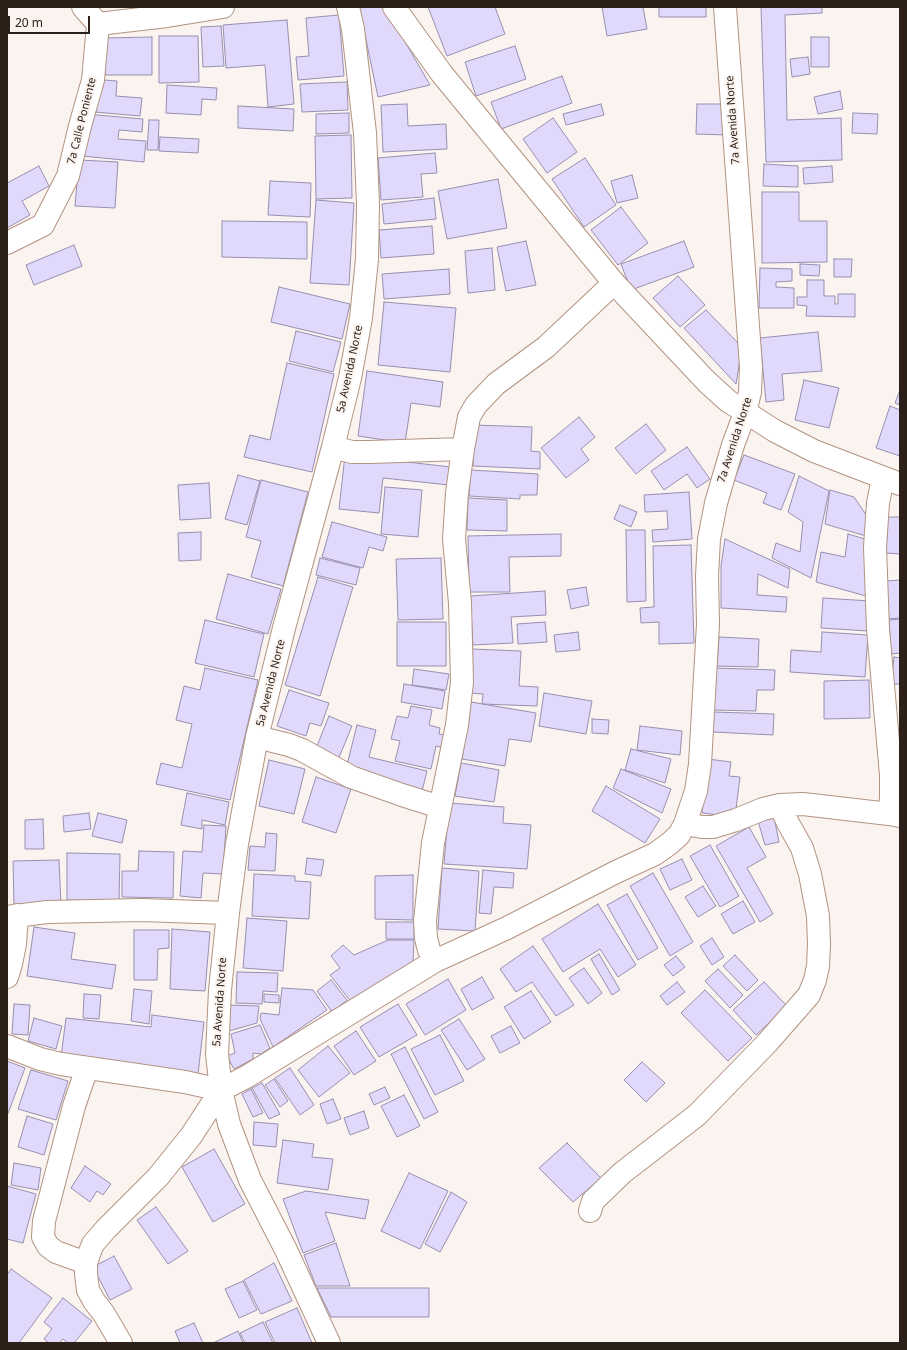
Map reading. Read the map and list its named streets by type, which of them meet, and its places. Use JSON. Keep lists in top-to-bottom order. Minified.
{"streets":{"street":["7a Avenida Norte","7a Calle Poniente","5a Avenida Norte"]},"crossings":[["7a Avenida Norte","5a Avenida Norte"]],"scale_bar":"20 m"}
